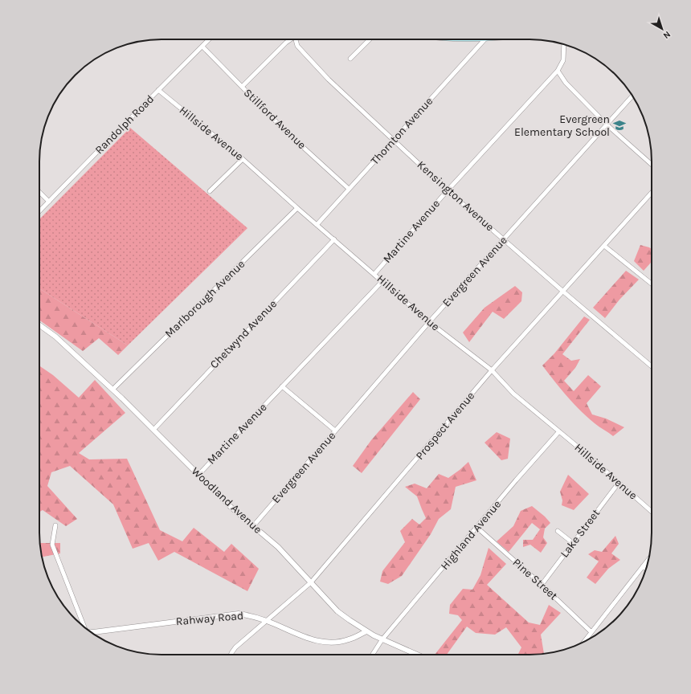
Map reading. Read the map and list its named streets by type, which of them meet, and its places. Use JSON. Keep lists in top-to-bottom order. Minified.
{"streets":{"street":["Stillford Avenue","Randolph Road","Thornton Avenue","Hillside Avenue","Kensington Avenue","Martine Avenue","Evergreen Avenue","Marlborough Avenue","Chetwynd Avenue","Prospect Avenue","Woodland Avenue","Lake Street","Highland Avenue","Pine Street","Rahway Road"]},"crossings":[["Stillford Avenue","Randolph Road"],["Stillford Avenue","Thornton Avenue"],["Randolph Road","Hillside Avenue"],["Thornton Avenue","Hillside Avenue"],["Thornton Avenue","Kensington Avenue"],["Hillside Avenue","Martine Avenue"],["Hillside Avenue","Evergreen Avenue"],["Hillside Avenue","Marlborough Avenue"],["Hillside Avenue","Chetwynd Avenue"],["Hillside Avenue","Prospect Avenue"],["Hillside Avenue","Lake Street"],["Hillside Avenue","Highland Avenue"],["Kensington Avenue","Martine Avenue"],["Kensington Avenue","Evergreen Avenue"],["Kensington Avenue","Prospect Avenue"],["Martine Avenue","Woodland Avenue"],["Evergreen Avenue","Woodland Avenue"],["Marlborough Avenue","Woodland Avenue"],["Chetwynd Avenue","Woodland Avenue"],["Prospect Avenue","Woodland Avenue"],["Prospect Avenue","Rahway Road"],["Woodland Avenue","Highland Avenue"],["Woodland Avenue","Rahway Road"],["Lake Street","Pine Street"],["Highland Avenue","Pine Street"]],"places":{"school or university":["Evergreen Elementary School"]},"north":"bottom right"}
